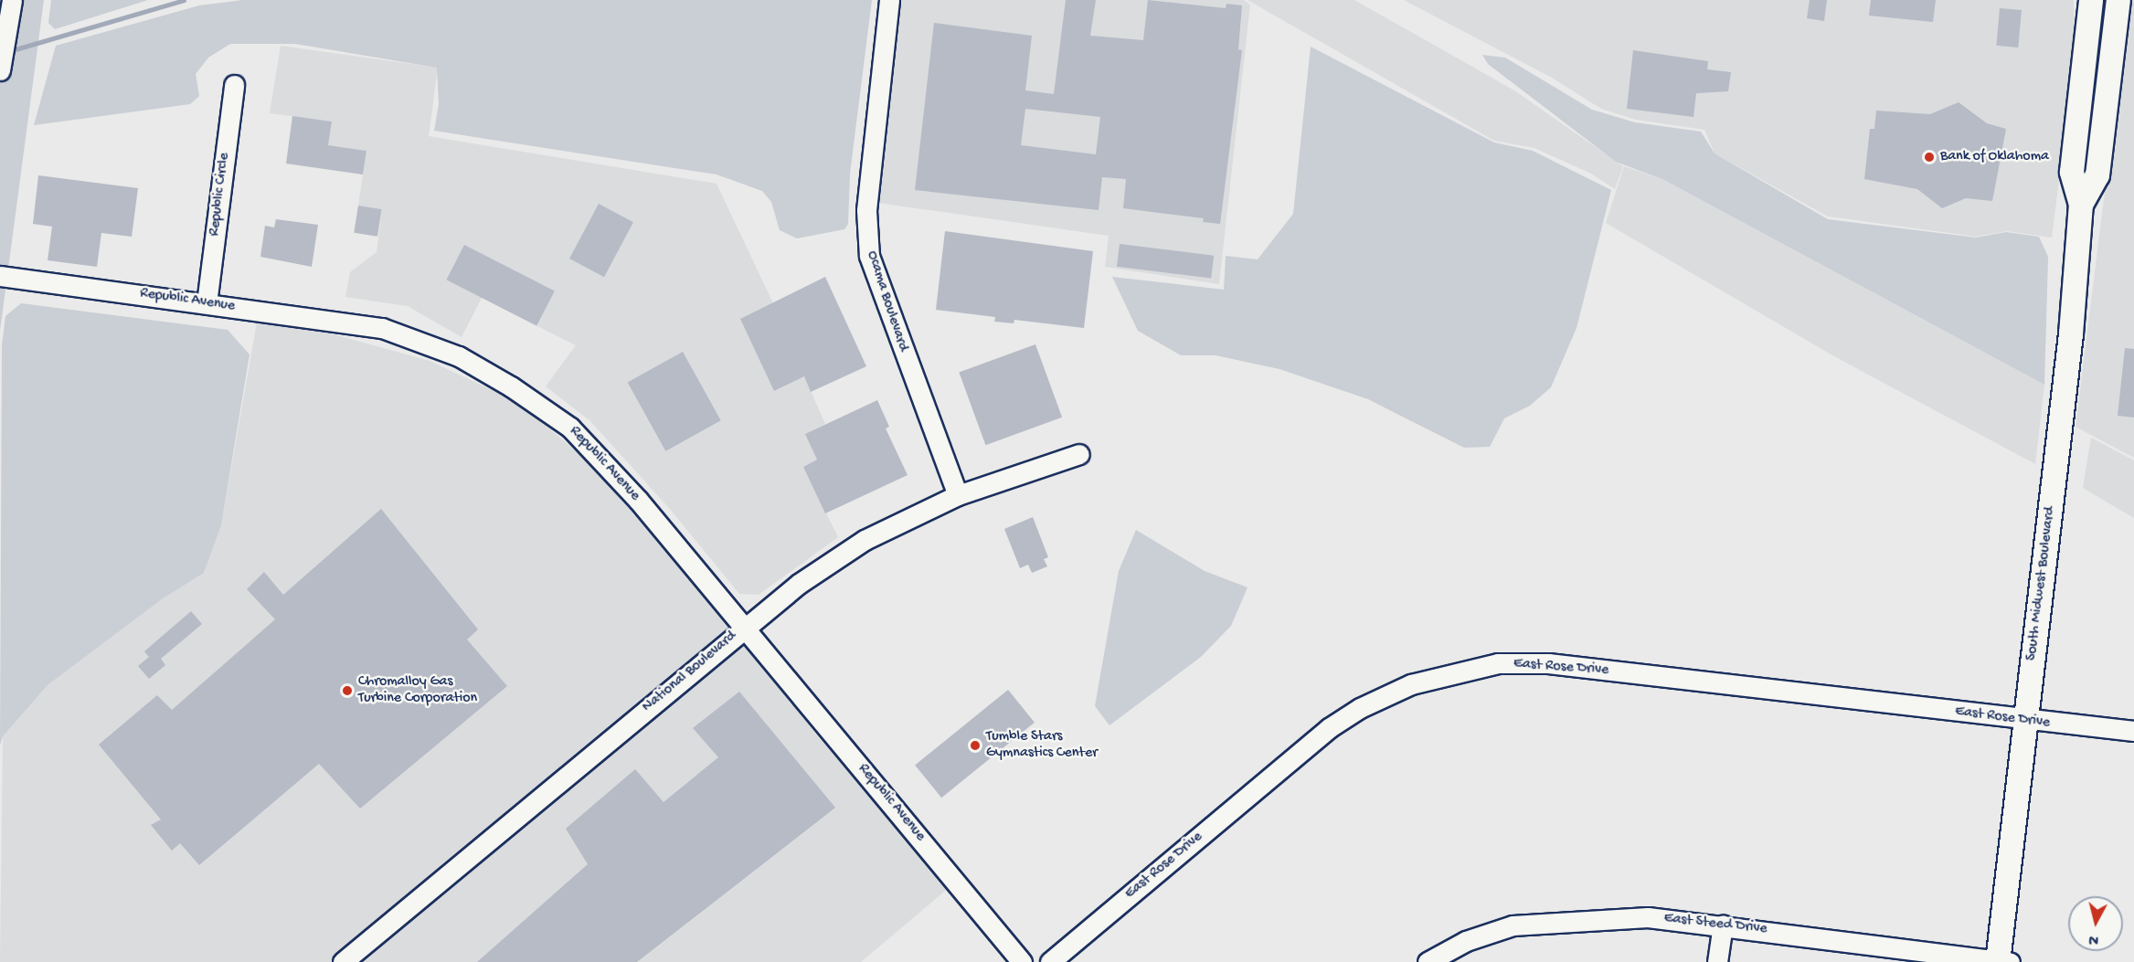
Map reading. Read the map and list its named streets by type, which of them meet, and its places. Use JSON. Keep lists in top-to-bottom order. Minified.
{"streets":{"main road":["South Midwest Boulevard"],"street":["Republic Circle","Republic Avenue","Ocama Boulevard","East Rose Drive","National Boulevard","East Steed Drive"]},"crossings":[["Republic Circle","Republic Avenue"],["Republic Avenue","National Boulevard"],["Ocama Boulevard","National Boulevard"],["South Midwest Boulevard","East Rose Drive"],["South Midwest Boulevard","East Steed Drive"]],"places":["Bank of Oklahoma","Chromalloy Gas Turbine Corporation","Tumble Stars Gymnastics Center"],"north":"bottom"}
